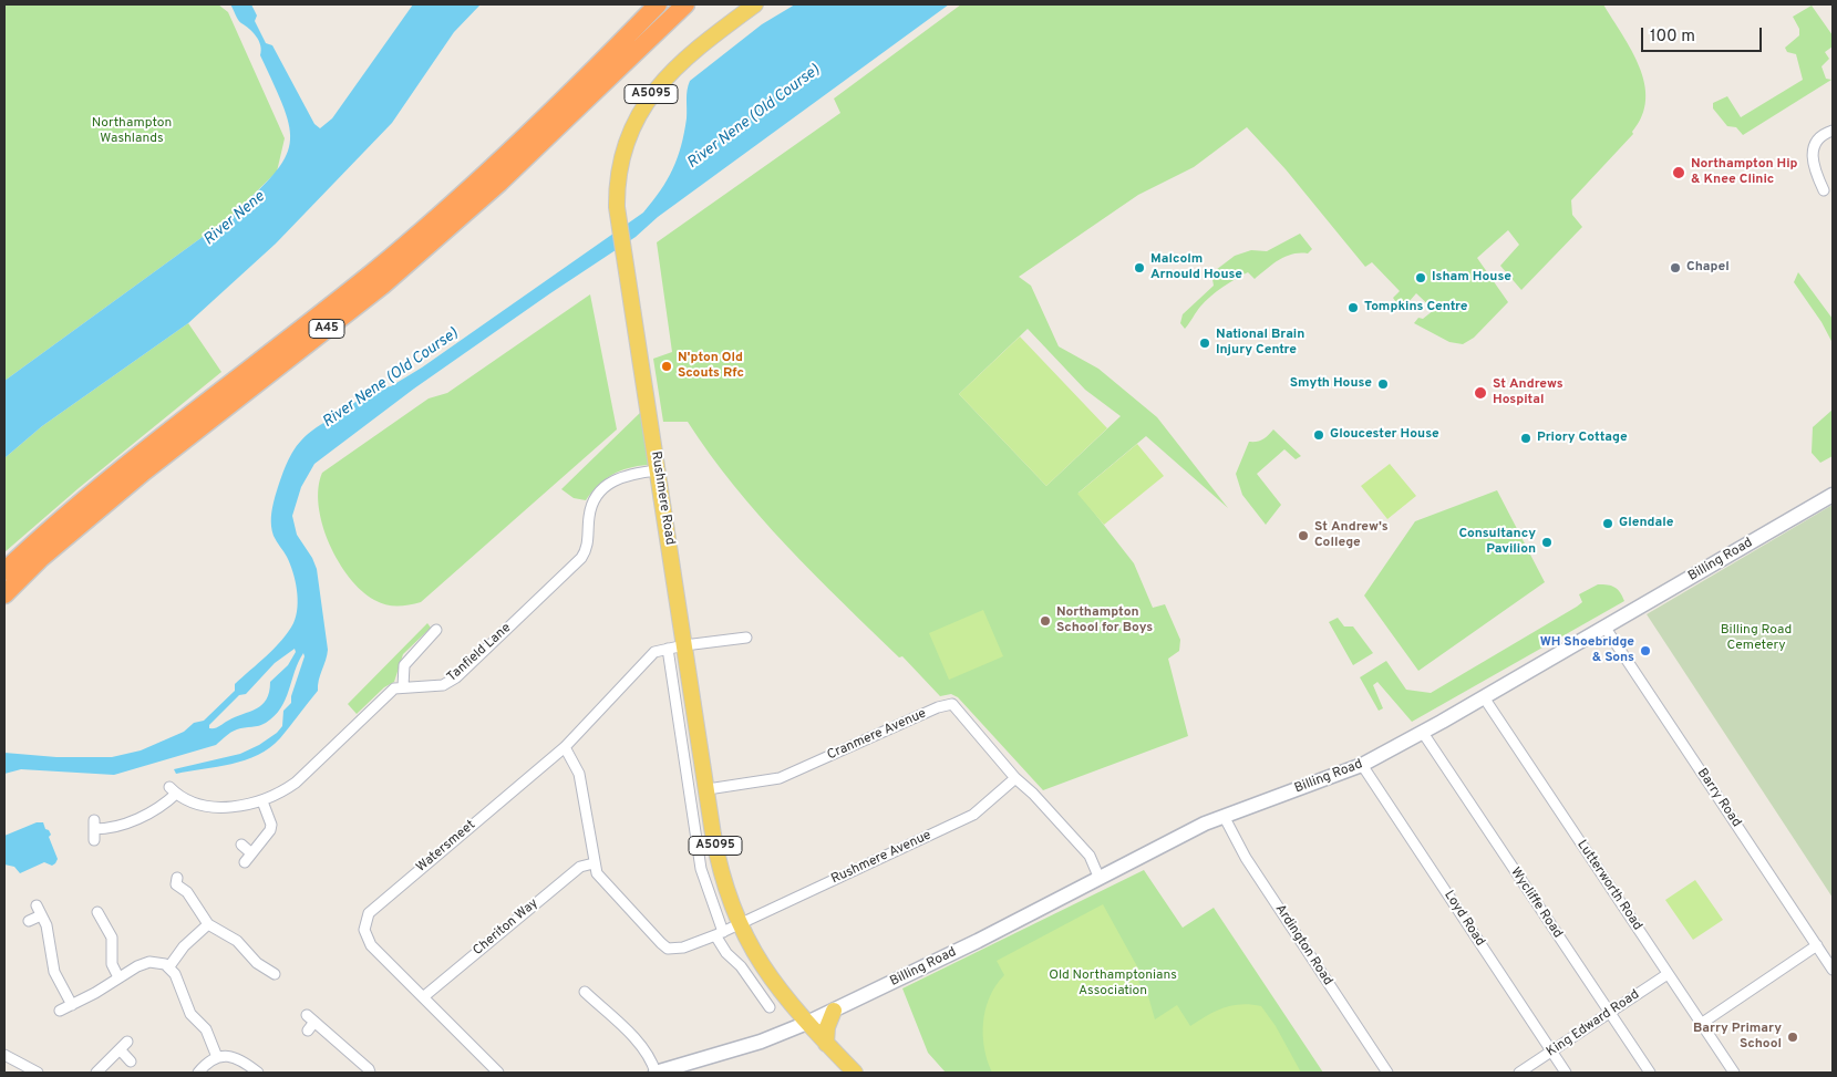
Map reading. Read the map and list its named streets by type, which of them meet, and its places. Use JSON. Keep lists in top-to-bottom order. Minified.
{"streets":{"highway":["A45"],"main road":["A5095","Rushmere Road"],"street":["Billing Road","Tanfield Lane","Cranmere Avenue","Barry Road","Watersmeet","Rushmere Avenue","Lutterworth Road","Wycliffe Road","Loyd Road","Cheriton Way","Ardington Road","King Edward Road"]},"crossings":[["A5095","Rushmere Road"],["A5095","Billing Road"],["Rushmere Road","Billing Road"],["Rushmere Road","Tanfield Lane"],["Rushmere Road","Cranmere Avenue"],["Rushmere Road","Watersmeet"],["Rushmere Road","Rushmere Avenue"],["Billing Road","Cranmere Avenue"],["Billing Road","Barry Road"],["Billing Road","Lutterworth Road"],["Billing Road","Wycliffe Road"],["Billing Road","Loyd Road"],["Billing Road","Ardington Road"],["Cranmere Avenue","Rushmere Avenue"],["Watersmeet","Cheriton Way"],["Rushmere Avenue","Cheriton Way"],["Lutterworth Road","King Edward Road"],["Wycliffe Road","King Edward Road"],["Loyd Road","King Edward Road"]],"water":["River Nene (Old Course)","River Nene"],"parks":["Northampton Washlands","Billing Road Cemetery","Old Northamptonians Association"],"places":["Northampton Hip & Knee Clinic","Malcolm Arnould House","Chapel","Isham House","Tompkins Centre","National Brain Injury Centre","N'pton Old Scouts Rfc","Smyth House","St Andrews Hospital","Gloucester House","Priory Cottage","Glendale","St Andrew's College","Consultancy Pavilion","Northampton School for Boys","WH Shoebridge & Sons","Barry Primary School"],"scale_bar":"100 m"}
